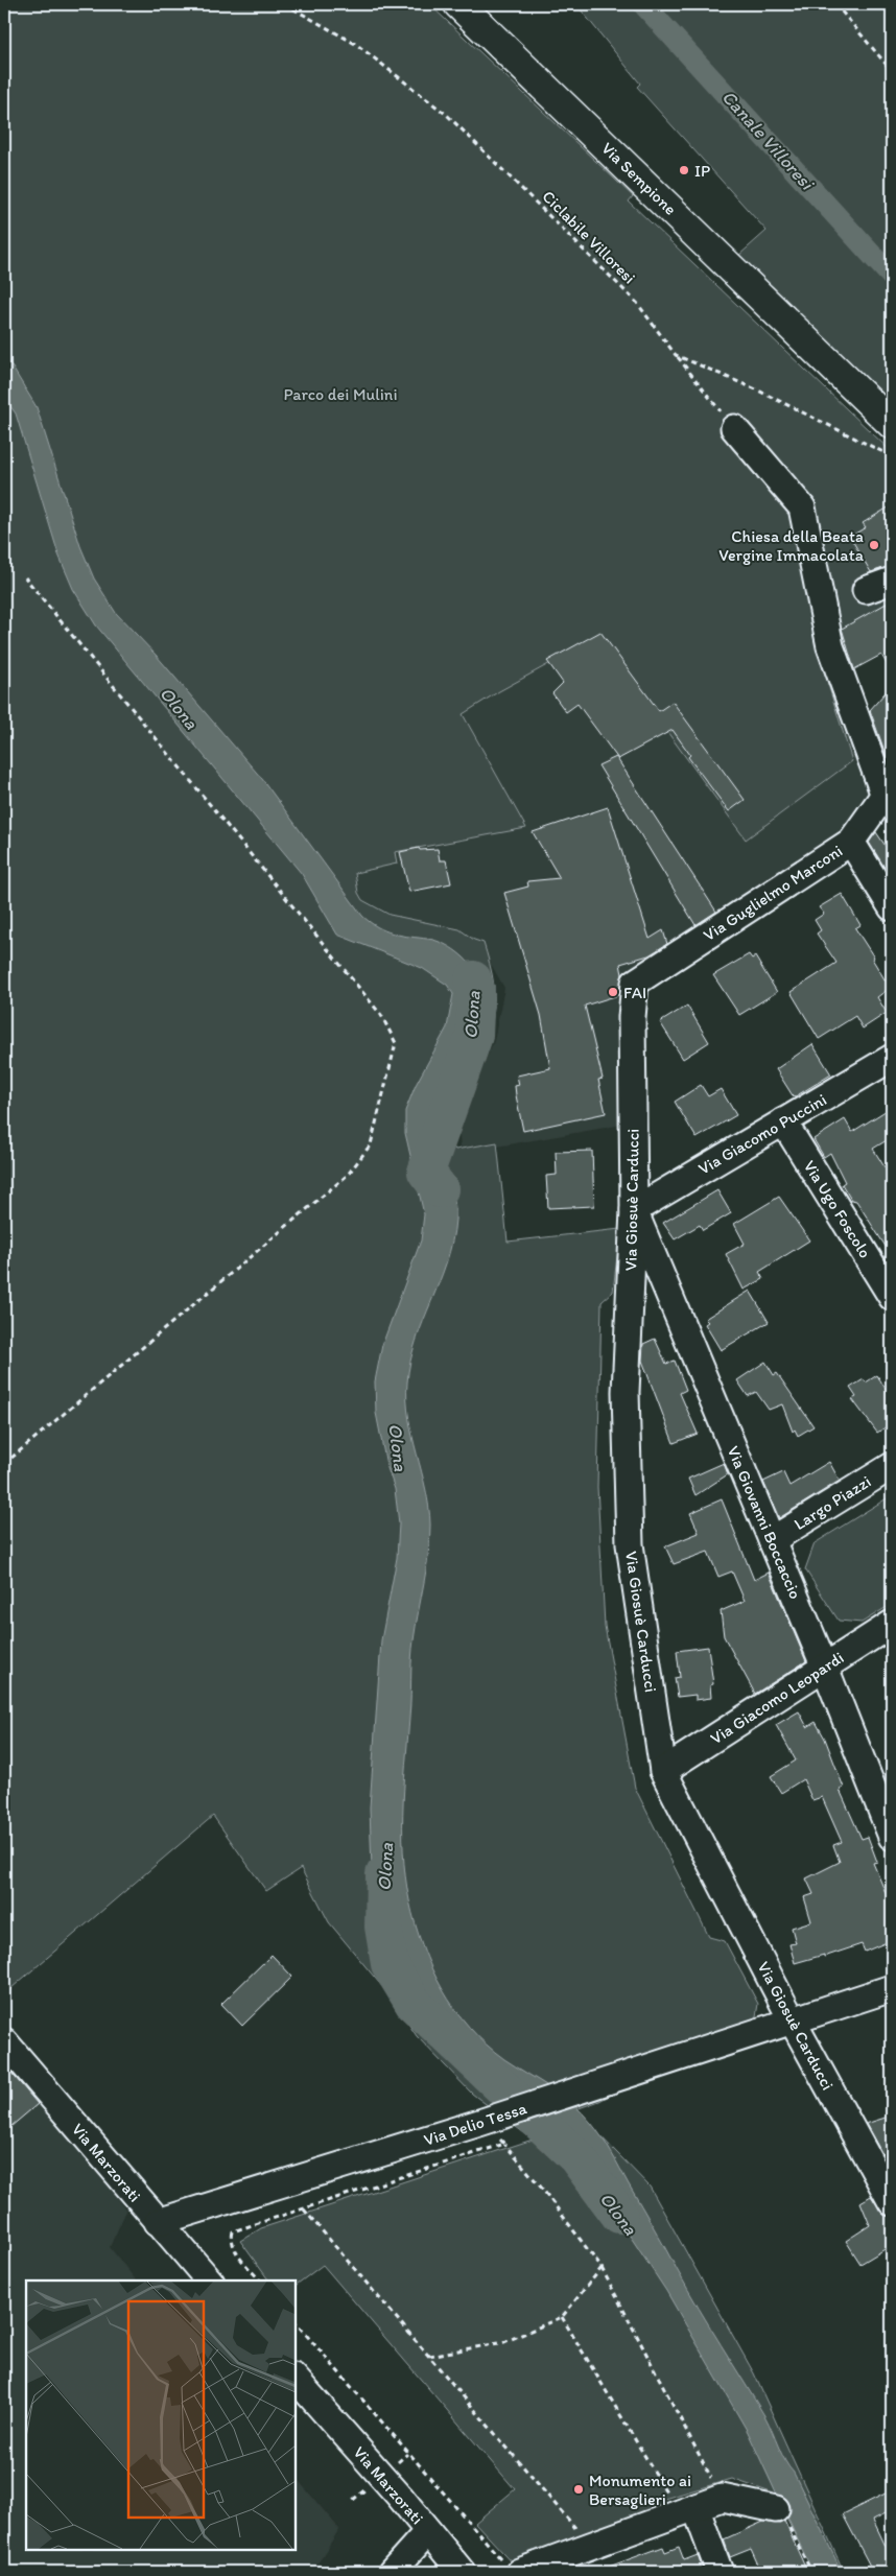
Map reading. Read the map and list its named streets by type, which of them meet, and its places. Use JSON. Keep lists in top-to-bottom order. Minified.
{"streets":{"main road":["Via Sempione"],"street":["Via Guglielmo Marconi","Via Giacomo Puccini","Via Giosuè Carducci","Via Ugo Foscolo","Largo Piazzi","Via Giovanni Boccaccio","Via Giacomo Leopardi","Via Delio Tessa","Via Marzorati"],"path":["Ciclabile Villoresi"]},"crossings":[["Via Guglielmo Marconi","Via Giosuè Carducci"],["Via Giacomo Puccini","Via Giosuè Carducci"],["Via Giacomo Puccini","Via Ugo Foscolo"],["Via Giacomo Puccini","Via Giovanni Boccaccio"],["Via Giosuè Carducci","Via Giovanni Boccaccio"],["Via Giosuè Carducci","Via Giacomo Leopardi"],["Via Giosuè Carducci","Via Delio Tessa"],["Largo Piazzi","Via Giovanni Boccaccio"],["Via Giovanni Boccaccio","Via Giacomo Leopardi"],["Via Delio Tessa","Via Marzorati"]],"water":["Canale Villoresi","Olona"],"parks":["Parco dei Mulini"],"places":["IP","Chiesa della Beata Vergine Immacolata","FAI","Monumento ai Bersaglieri"]}
